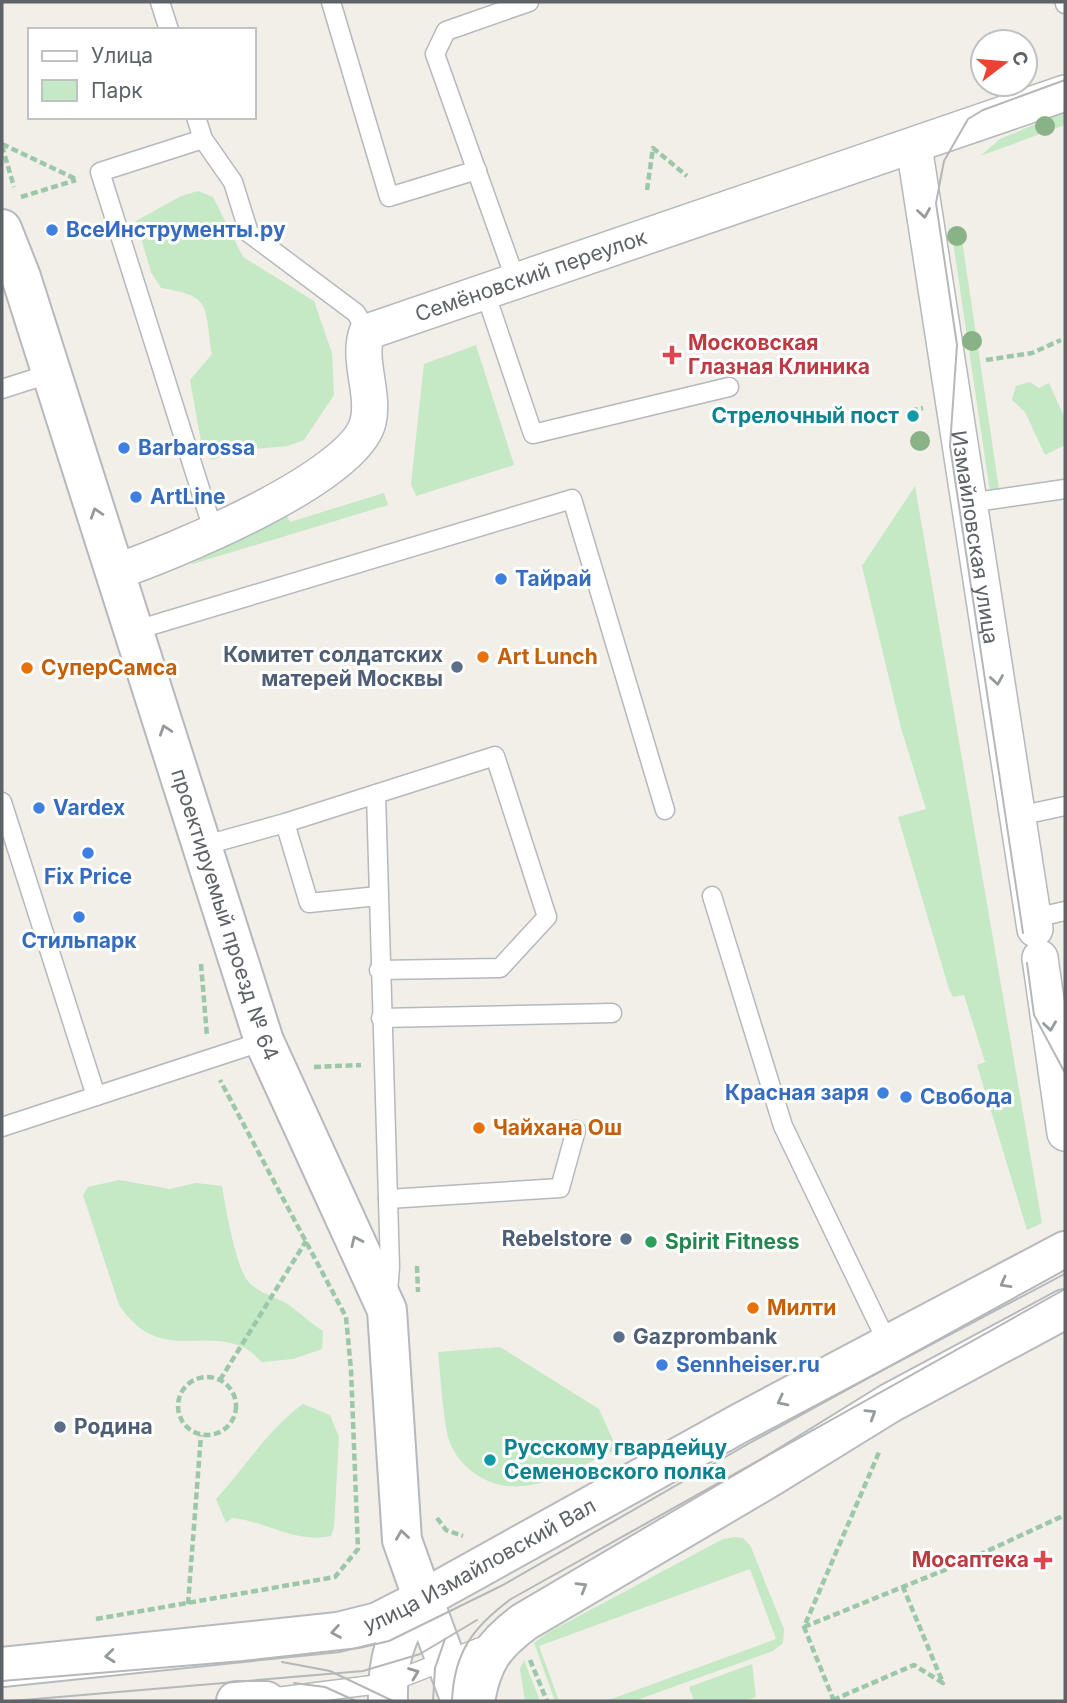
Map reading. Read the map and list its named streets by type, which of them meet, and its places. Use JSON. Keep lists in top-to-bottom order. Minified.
{"streets":{"main road":["проектируемый проезд № 64","улица Измайловский Вал"],"street":["Семёновский переулок","Измайловская улица"]},"crossings":[["Семёновский переулок","Измайловская улица"],["проектируемый проезд № 64","улица Измайловский Вал"]],"one_way":["Измайловская улица","проектируемый проезд № 64"],"places":{"other":["ВсеИнструменты.ру","Стрелочный пост","Barbarossa","ArtLine","Тайрай","Art Lunch","Комитет солдатских матерей Москвы","СуперСамса","Vardex","Fix Price","Стильпарк","Красная заря","Свобода","Чайхана Ош","Rebelstore","Spirit Fitness","Милти","Gazprombank","Sennheiser.ru","Родина","Русскому гвардейцу Семеновского полка"],"health":["Московская Глазная Клиника","Мосаптека"]},"legend":["Улица","Парк"],"north":"right"}
